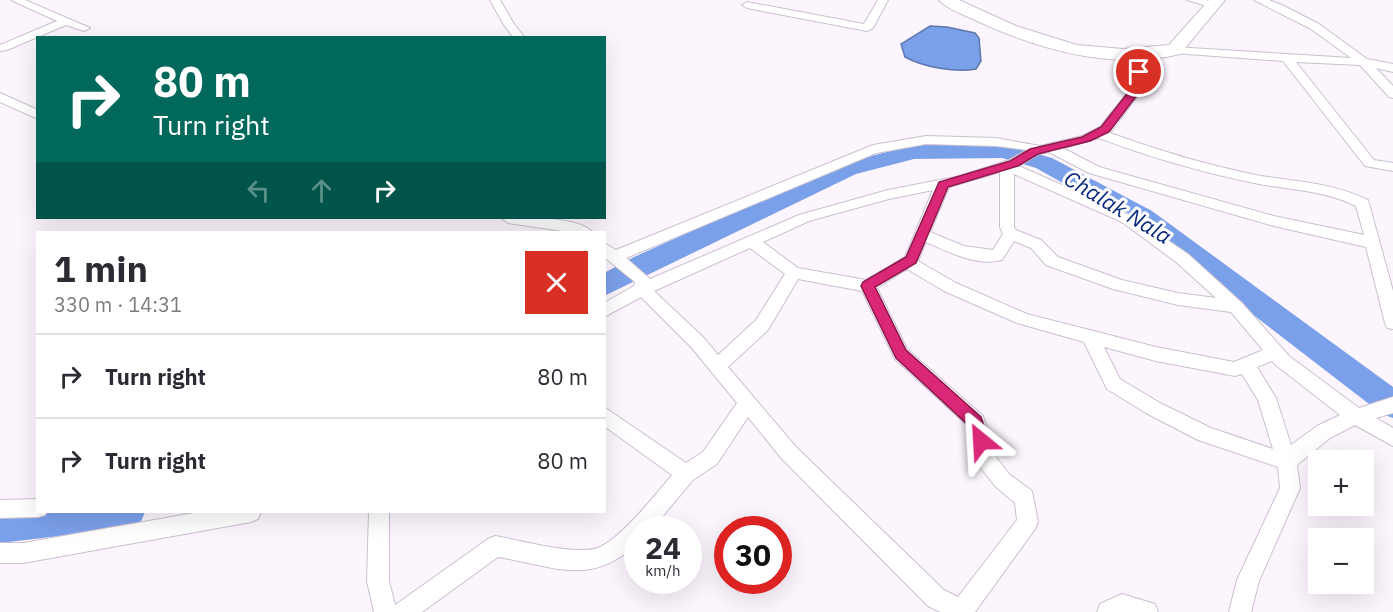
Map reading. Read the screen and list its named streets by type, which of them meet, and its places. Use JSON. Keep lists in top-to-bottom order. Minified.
{"water":["Chalak Nala"],"page":{"turn":["80 m","Turn right"],"heading":["1 min","330 m · 14:31"],"list":[{"name":"Turn right","value":"80 m"},{"name":"Turn right","value":"80 m"}],"map_buttons":["+","−"],"speed":"24 km/h","limit":"30"}}
